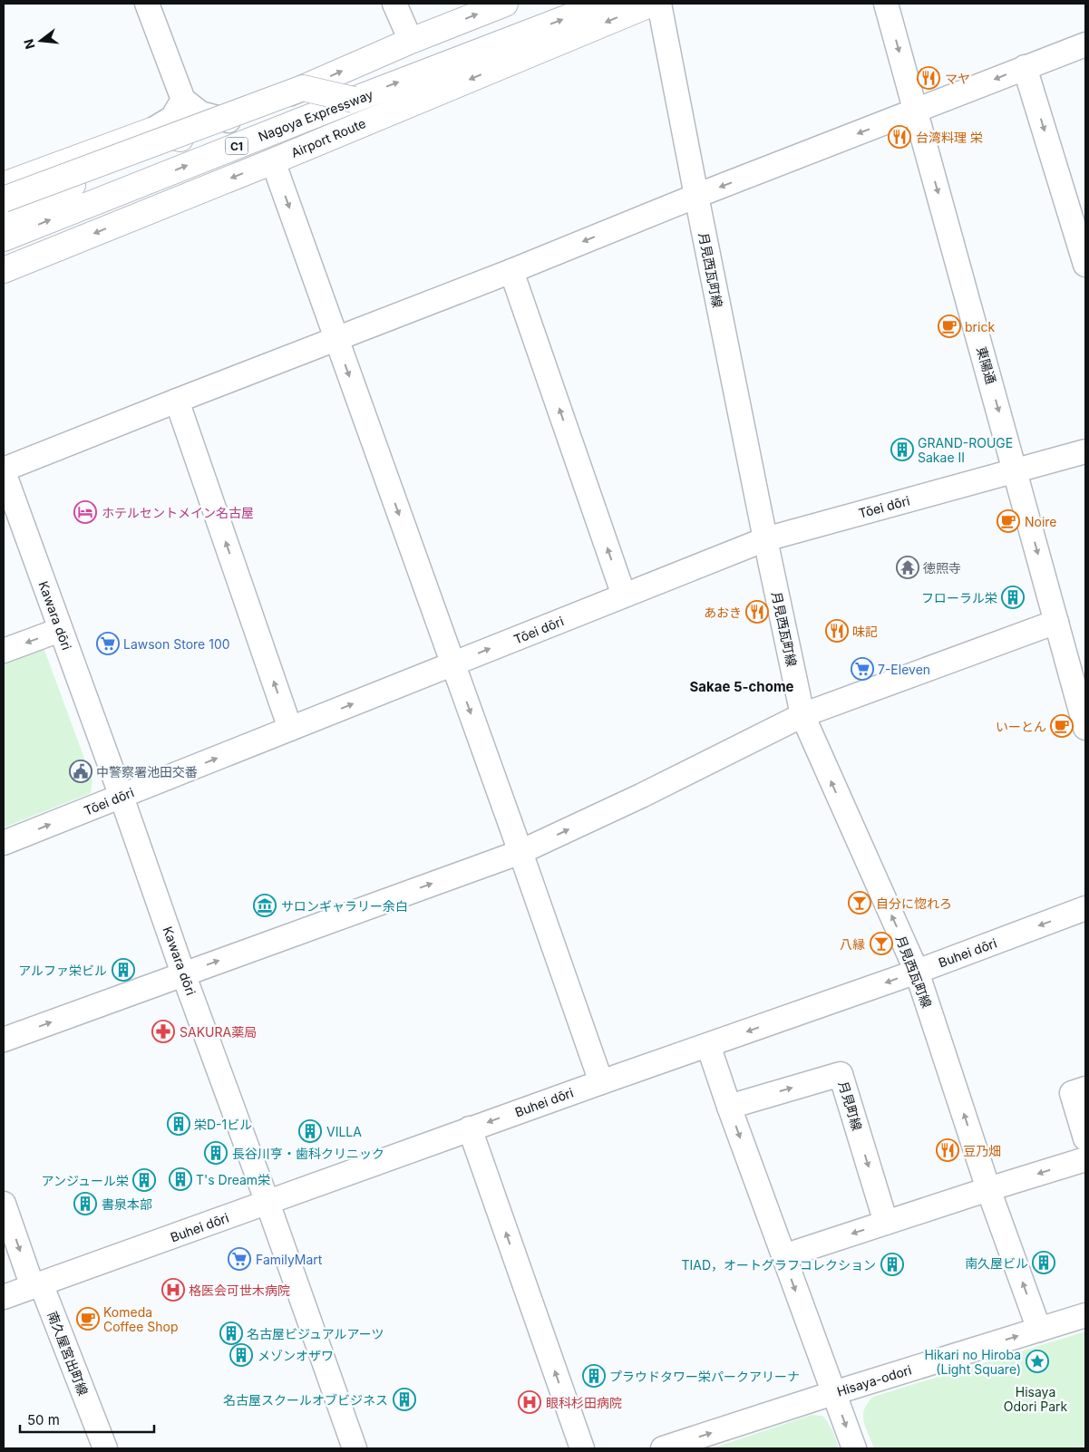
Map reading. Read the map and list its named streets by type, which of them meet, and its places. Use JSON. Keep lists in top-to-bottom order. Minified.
{"streets":{"main road":["Nagoya Expressway","Airport Route","C1"],"street":["月見西瓦町線","東陽通","Tōei dōri","Kawara dōri","Buhei dōri","月見町線","南久屋宮出町線","Hisaya-odori"]},"crossings":[["月見西瓦町線","Tōei dōri"],["月見西瓦町線","Buhei dōri"],["月見西瓦町線","Hisaya-odori"],["東陽通","Tōei dōri"],["Tōei dōri","Kawara dōri"],["Kawara dōri","Buhei dōri"],["Buhei dōri","南久屋宮出町線"]],"one_way":["月見西瓦町線","Buhei dōri"],"districts":["Sakae 5-chome"],"parks":["Hisaya Odori Park"],"places":{"restaurant":["マヤ","台湾料理 栄","あおき","味記","豆乃畑"],"cafe":["brick","Noire","いーとん","Komeda Coffee Shop"],"building":["GRAND-ROUGE Sakae II","フローラル栄","アルファ栄ビル","栄D-1ビル","VILLA","長谷川亨・歯科クリニック","T's Dream栄","アンジュール栄","書泉本部","南久屋ビル","TIAD，オートグラフコレクション","名古屋ビジュアルアーツ","メゾンオザワ","プラウドタワー栄パークアリーナ","名古屋スクールオブビジネス"],"hotel":["ホテルセントメイン名古屋"],"temple":["徳照寺"],"supermarket":["Lawson Store 100","7-Eleven","FamilyMart"],"public building":["中警察署池田交番"],"bar":["自分に惚れろ","八縁"],"museum":["サロンギャラリー余白"],"pharmacy":["SAKURA薬局"],"hospital":["格医会可世木病院","眼科杉田病院"],"place":["Hikari no Hiroba (Light Square)"]},"scale_bar":"50 m","north":"left"}
